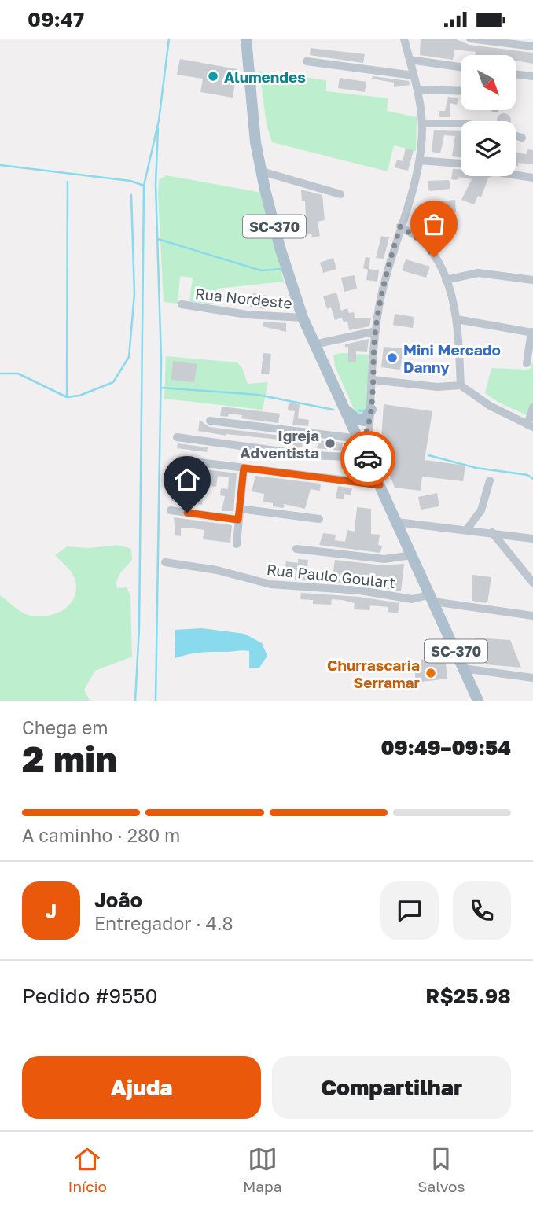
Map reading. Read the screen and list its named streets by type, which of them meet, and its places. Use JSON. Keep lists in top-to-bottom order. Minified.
{"streets":{"main road":["SC-370"],"street":["Rua Nordeste","Rua Paulo Goulart"]},"crossings":[["SC-370","Rua Nordeste"],["SC-370","Rua Paulo Goulart"]],"places":["Alumendes","Mini Mercado Danny","Igreja Adventista","Churrascaria Serramar"],"north":"bottom right","page":{"status":"09:47","heading":["2 min","Chega em","09:49–09:54"],"panel":["João","Entregador · 4.8","Pedido #9550","R$25.98"],"bar":"A caminho · 280 m","round":"J","buttons":["Ajuda","Compartilhar"],"tabs":["Início","Mapa","Salvos"]}}
